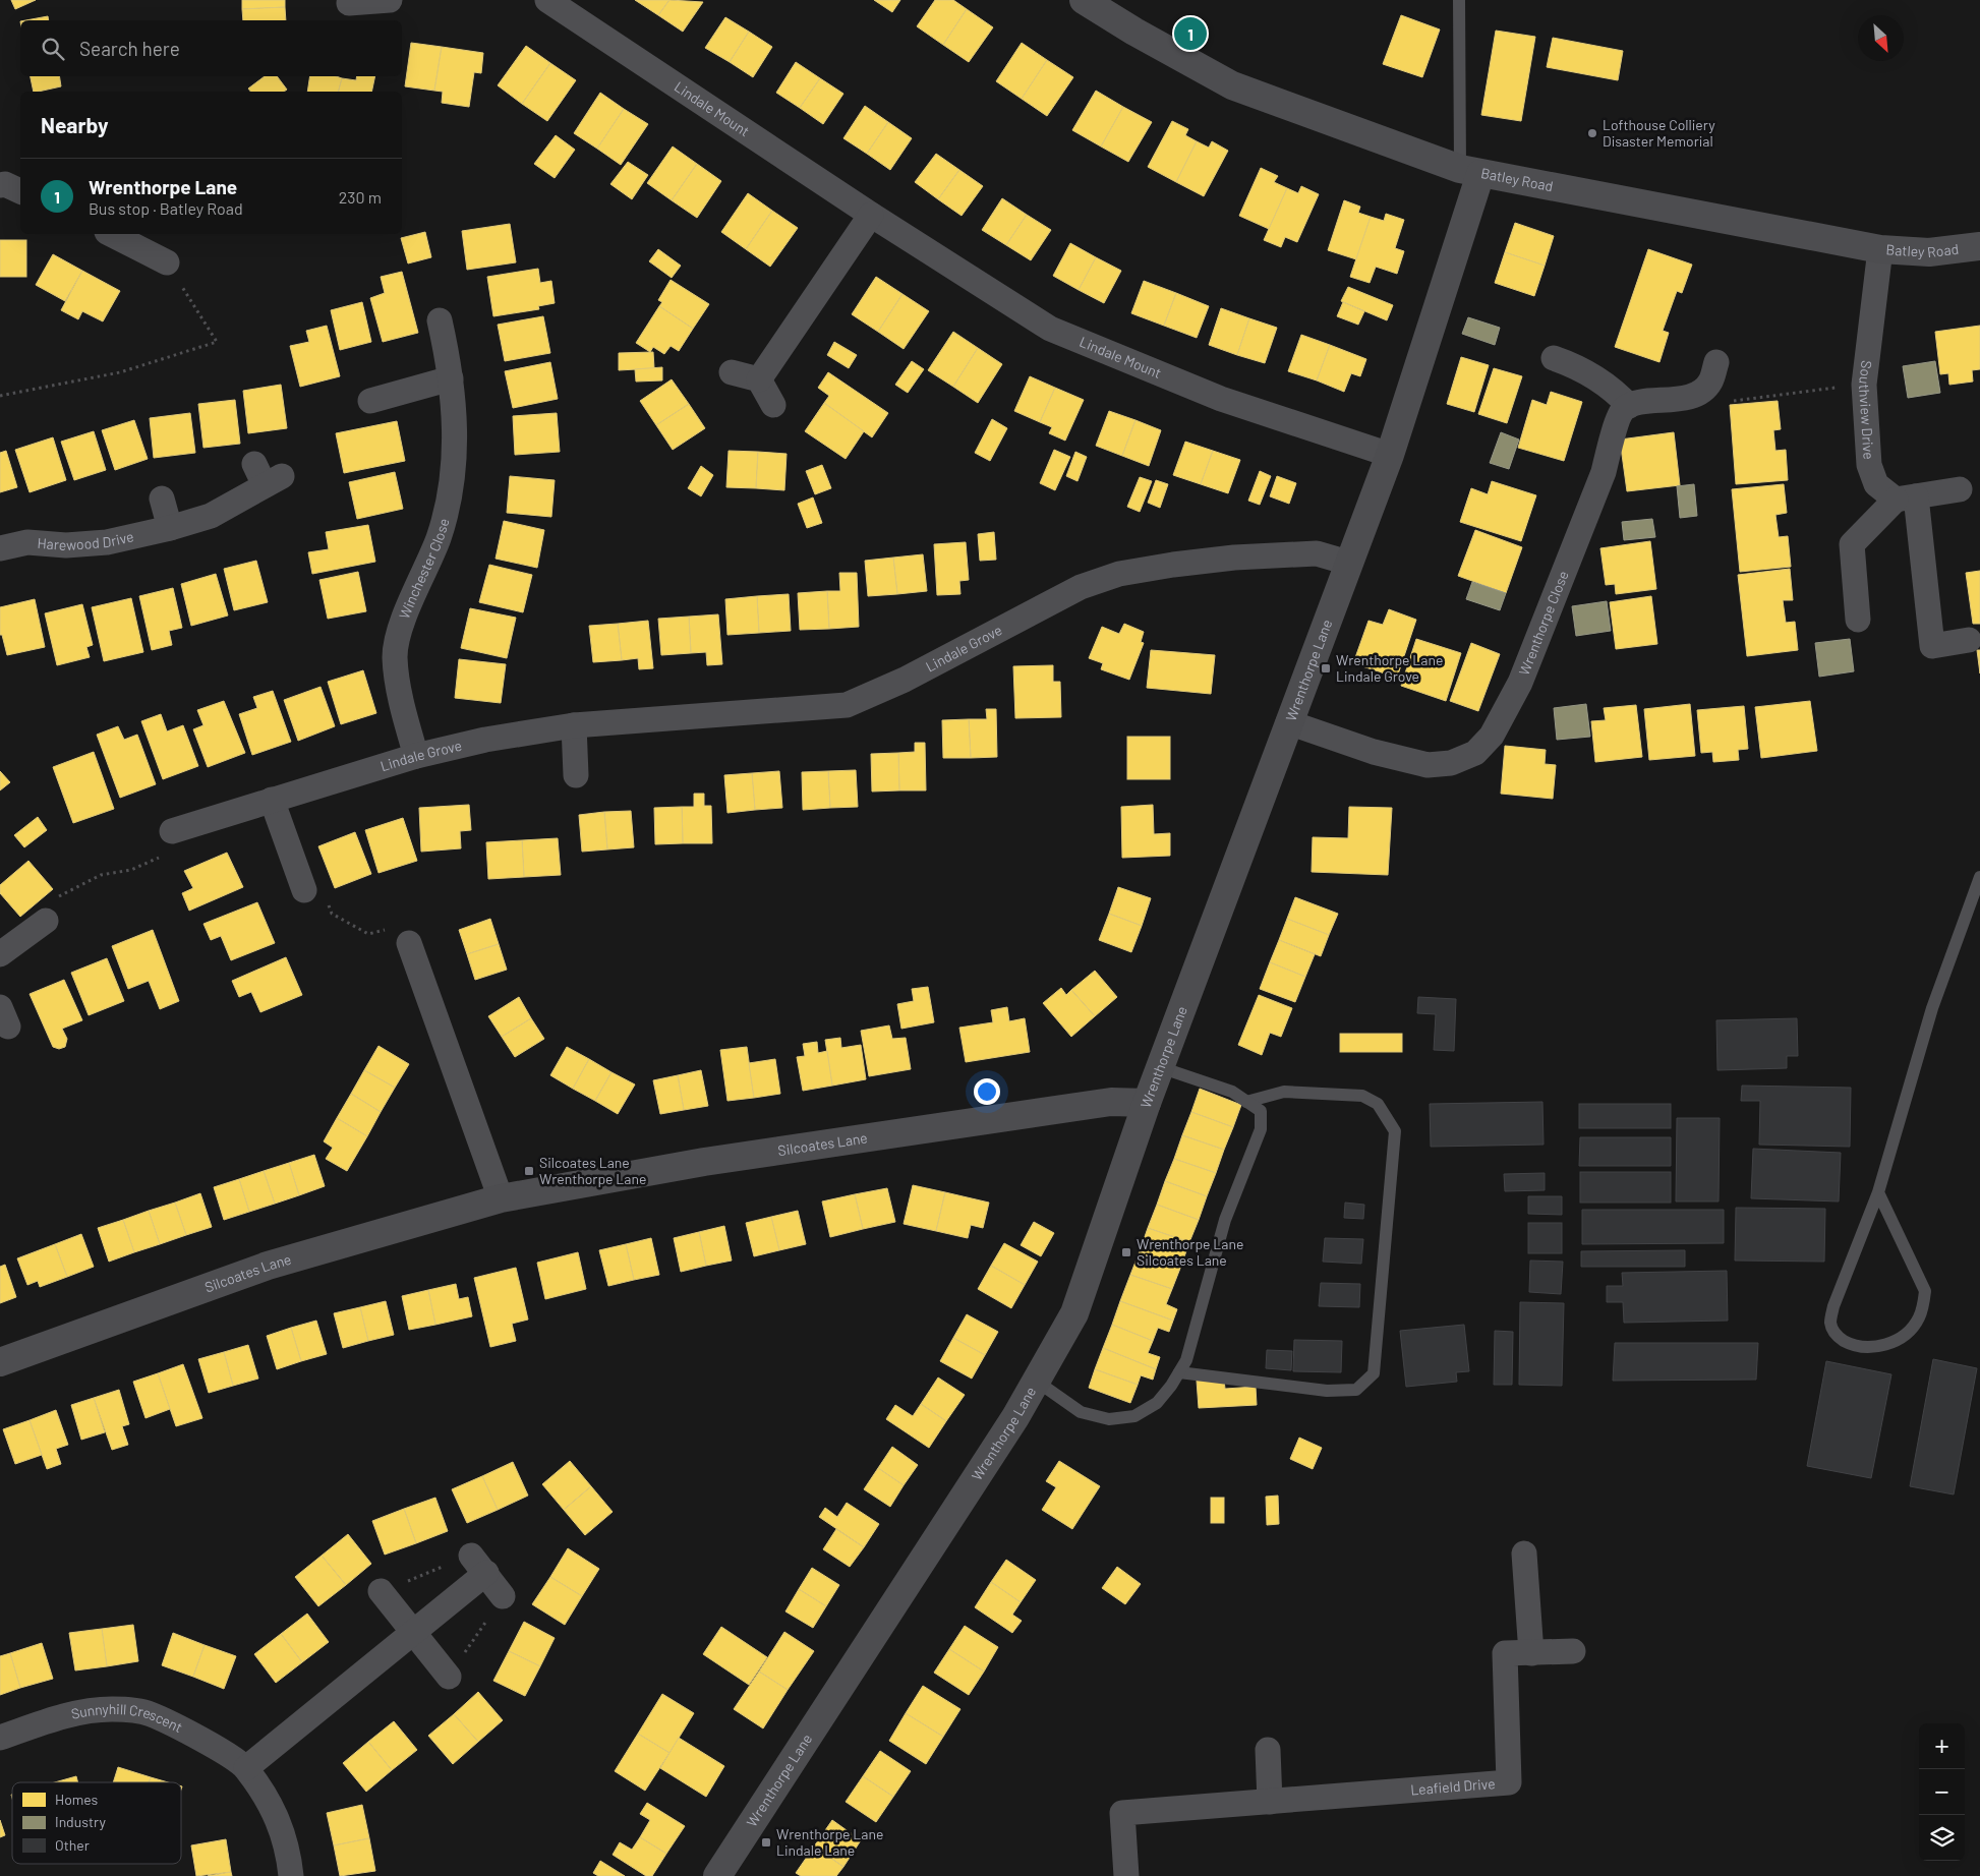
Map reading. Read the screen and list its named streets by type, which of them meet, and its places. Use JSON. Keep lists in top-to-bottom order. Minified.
{"streets":{"street":["Lindale Mount","Batley Road","Southview Drive","Harewood Drive","Winchester Close","Wrenthorpe Close","Lindale Grove","Wrenthorpe Lane","Silcoates Lane","Sunnyhill Crescent","Leafield Drive"]},"crossings":[["Lindale Mount","Wrenthorpe Lane"],["Batley Road","Southview Drive"],["Batley Road","Wrenthorpe Lane"],["Winchester Close","Lindale Grove"],["Wrenthorpe Close","Wrenthorpe Lane"],["Lindale Grove","Wrenthorpe Lane"],["Wrenthorpe Lane","Silcoates Lane"]],"places":{"other":["Lofthouse Colliery Disaster Memorial"],"transit":["Wrenthorpe Lane Lindale Grove","Silcoates Lane Wrenthorpe Lane","Wrenthorpe Lane Silcoates Lane","Wrenthorpe Lane Lindale Lane"]},"legend":["Homes","Industry","Other"],"north":"bottom right","page":{"pins":"1","search":"Search here","heading":"Nearby","list":[{"mark":"1","name":"Wrenthorpe Lane","note":"Bus stop · Batley Road","value":"230 m"}],"map_buttons":["+","−"]}}
